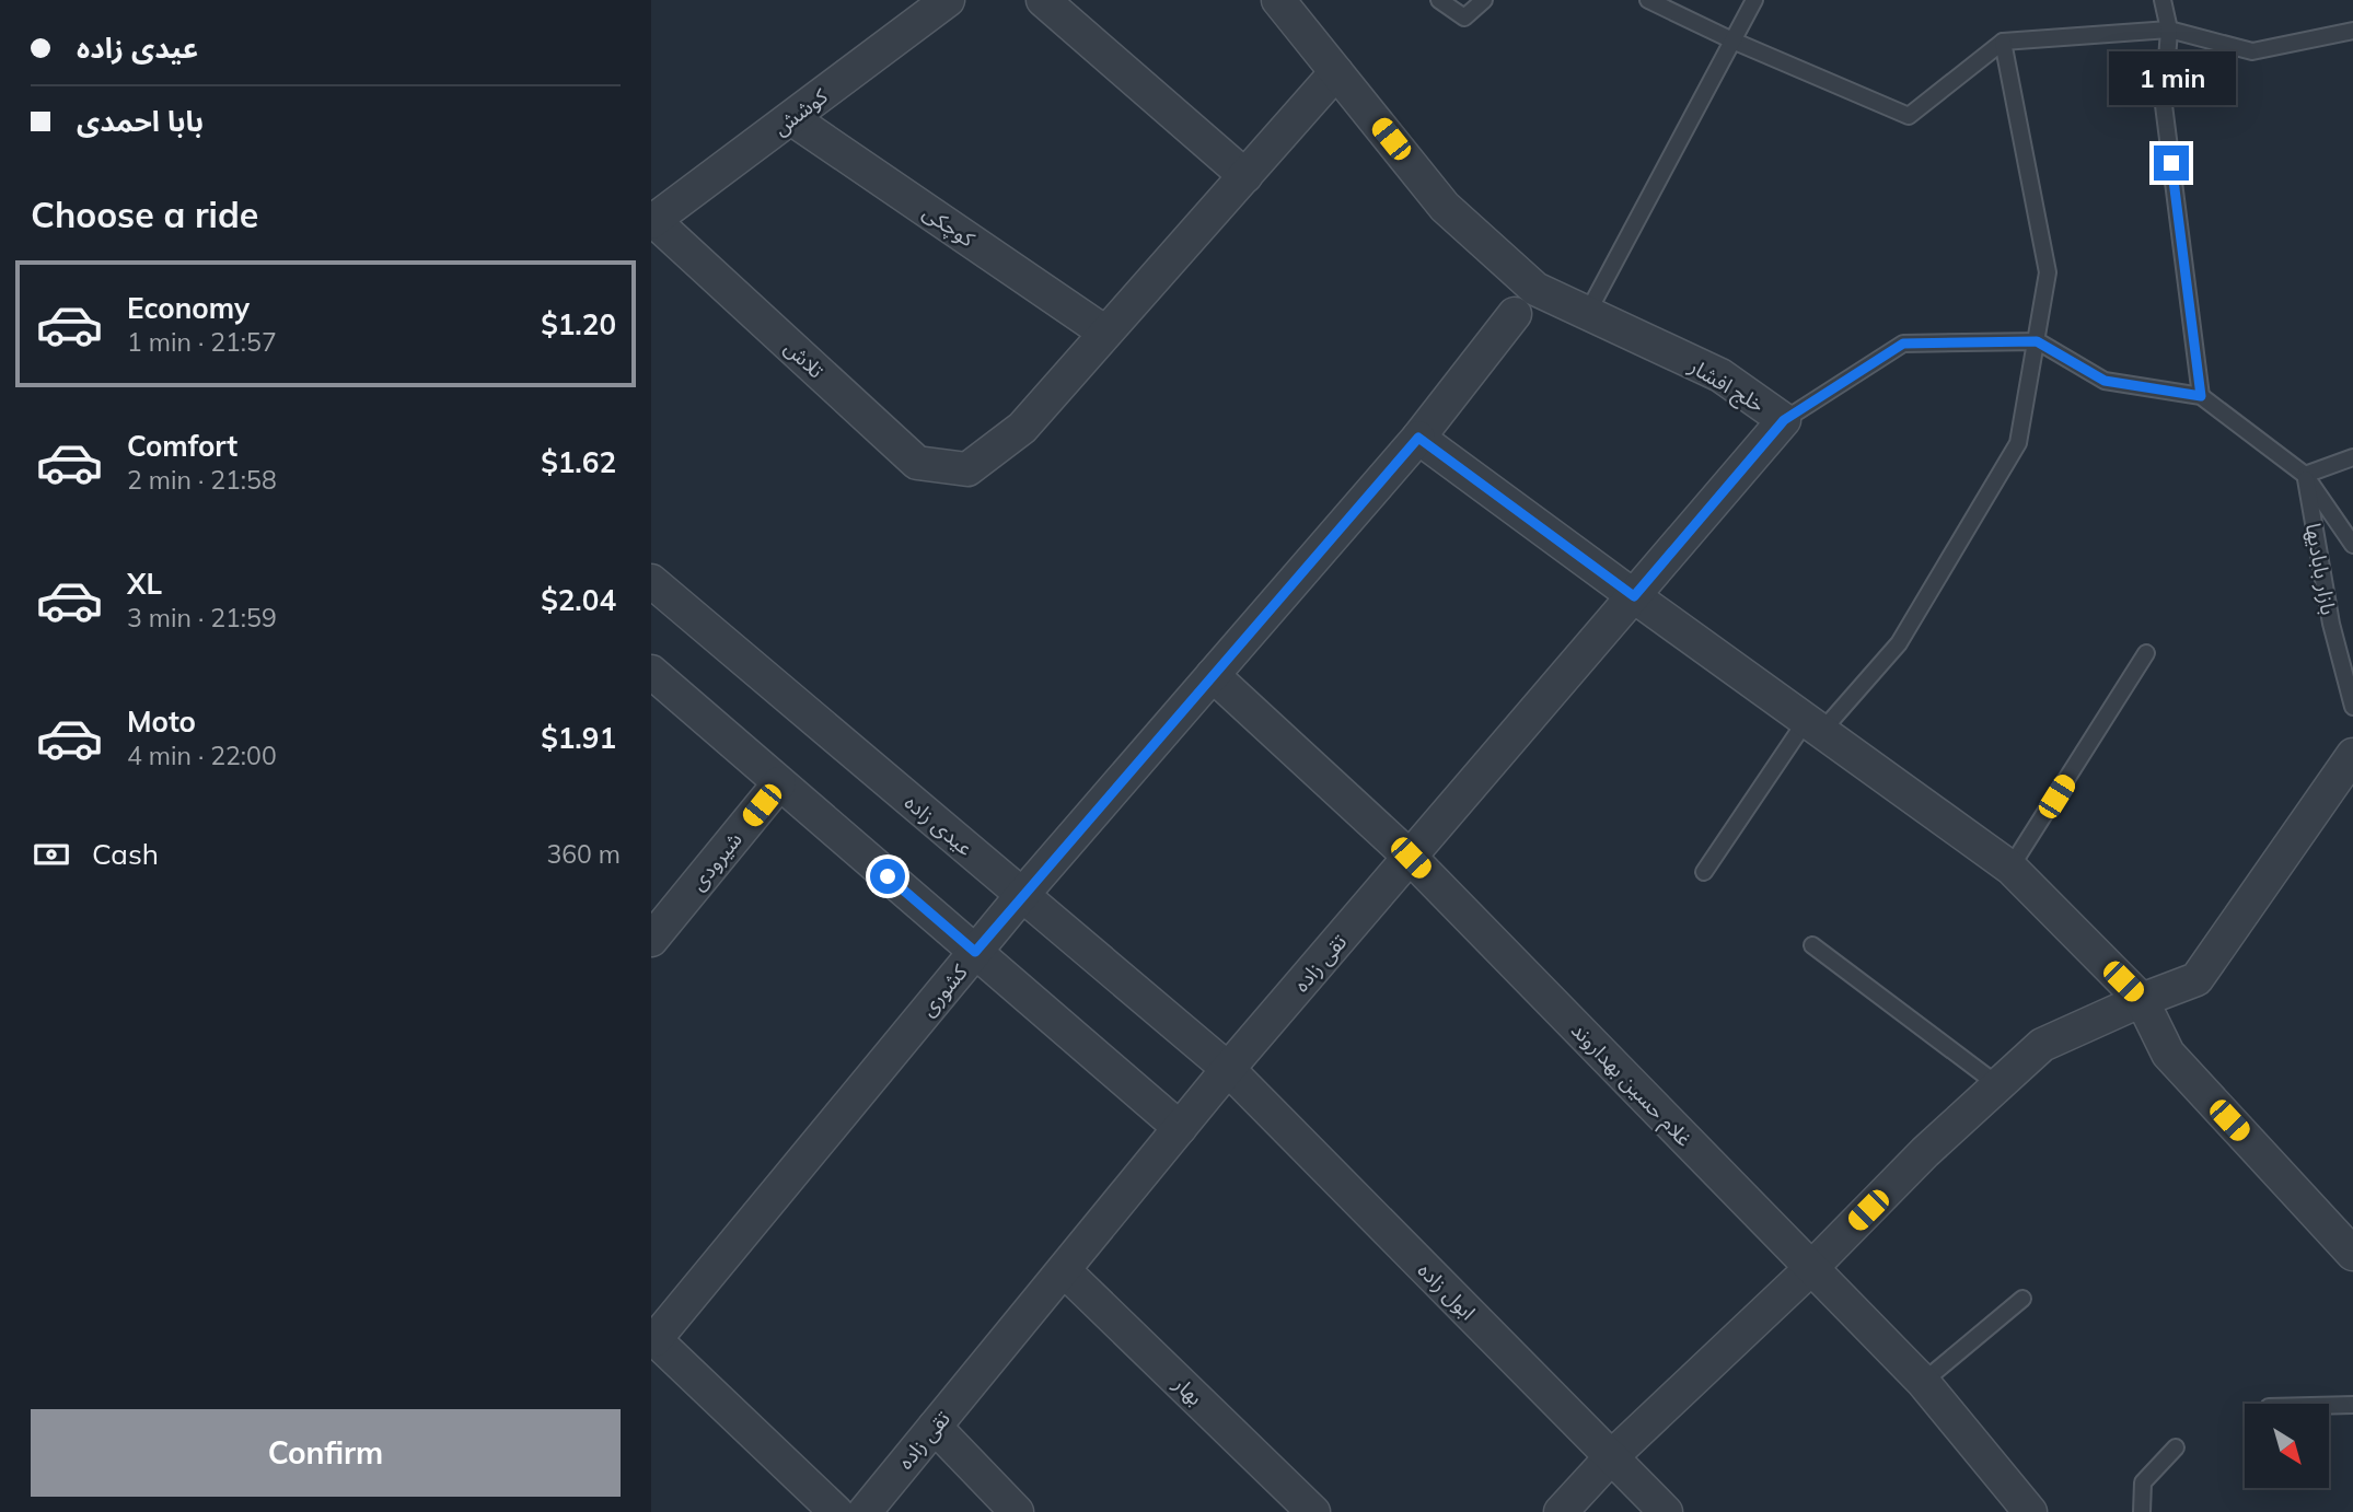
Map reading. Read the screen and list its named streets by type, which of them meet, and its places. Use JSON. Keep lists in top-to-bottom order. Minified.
{"streets":{"street":["کوشش","کوچکی","تلاش","خلج افشار","عیدی زاده","شیرودی","تقی زاده","کشوری","غلام حسین بهداروند","ابول زاده","بهار"],"lane":["بازار بابادیها"]},"crossings":[["کوشش","کوچکی"],["کوشش","تلاش"],["کوچکی","تلاش"],["خلج افشار","تقی زاده"],["عیدی زاده","تقی زاده"],["عیدی زاده","کشوری"],["عیدی زاده","ابول زاده"],["تقی زاده","غلام حسین بهداروند"],["تقی زاده","ابول زاده"],["تقی زاده","بهار"],["کشوری","غلام حسین بهداروند"]],"north":"bottom right","page":{"banner":["عیدی زاده","بابا احمدی"],"bubble":"1 min","heading":"Choose a ride","list":[{"name":"Economy","note":"1 min · 21:57","value":"$1.20"},{"name":"Comfort","note":"2 min · 21:58","value":"$1.62"},{"name":"XL","note":"3 min · 21:59","value":"$2.04"},{"name":"Moto","note":"4 min · 22:00","value":"$1.91"}],"pay":["Cash","360 m"],"buttons":"Confirm"}}
